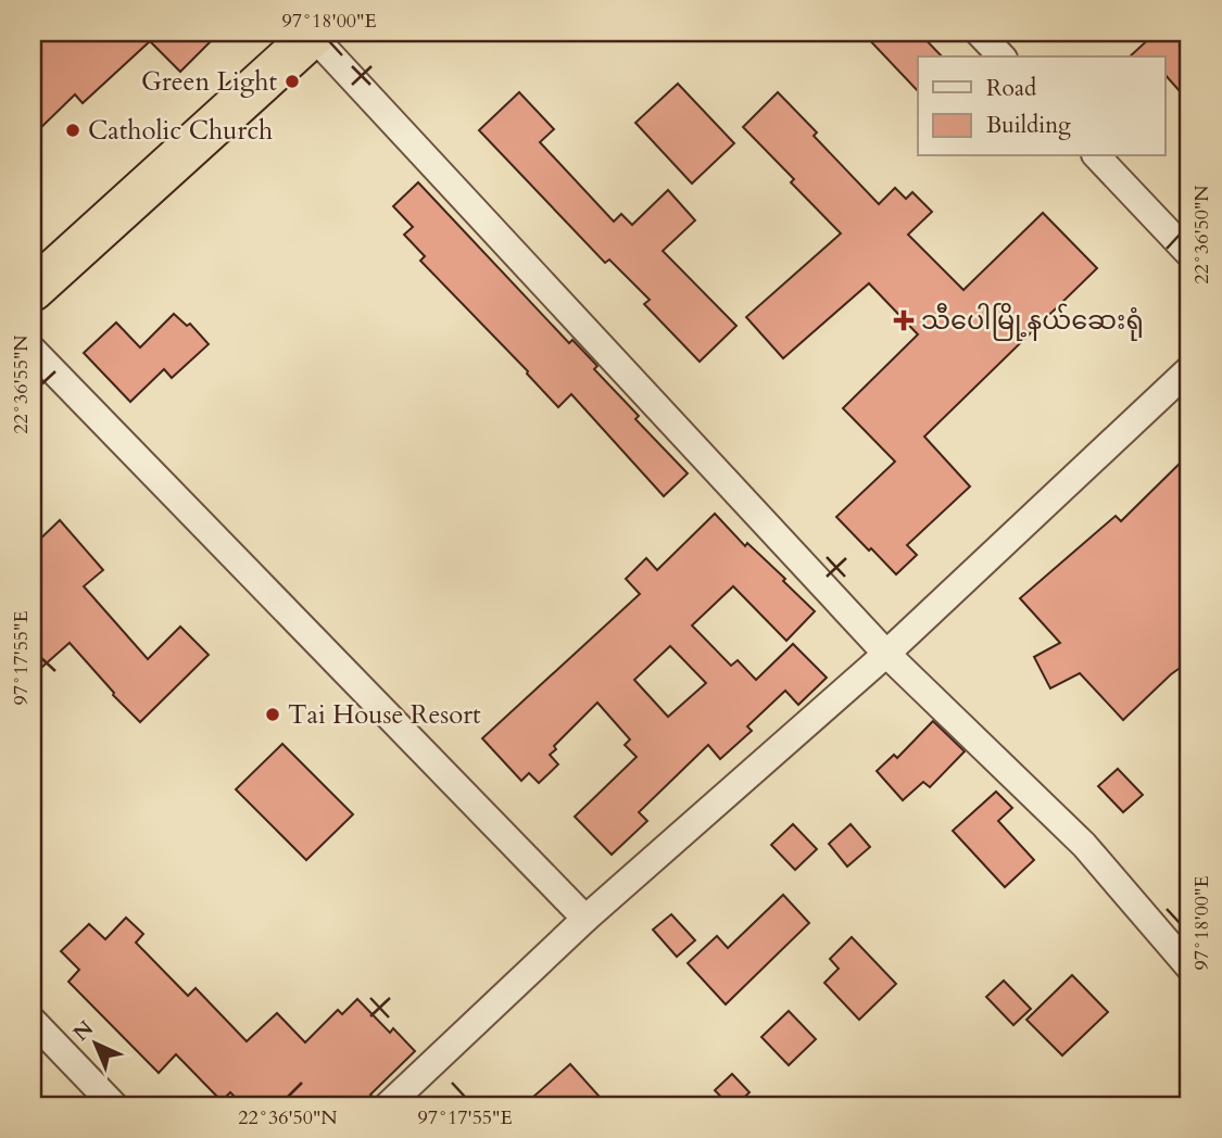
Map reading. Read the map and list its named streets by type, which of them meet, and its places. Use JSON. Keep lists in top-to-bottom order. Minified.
{"places":{"other":["Green Light","Catholic Church","Tai House Resort"],"health":["သီပေါမြို့နယ်ဆေးရုံ"]},"legend":["Road","Building"],"north":"top left","coordinates":["97°18'00\"E","22°36'50\"N","22°36'55\"N","97°17'55\"E"]}
